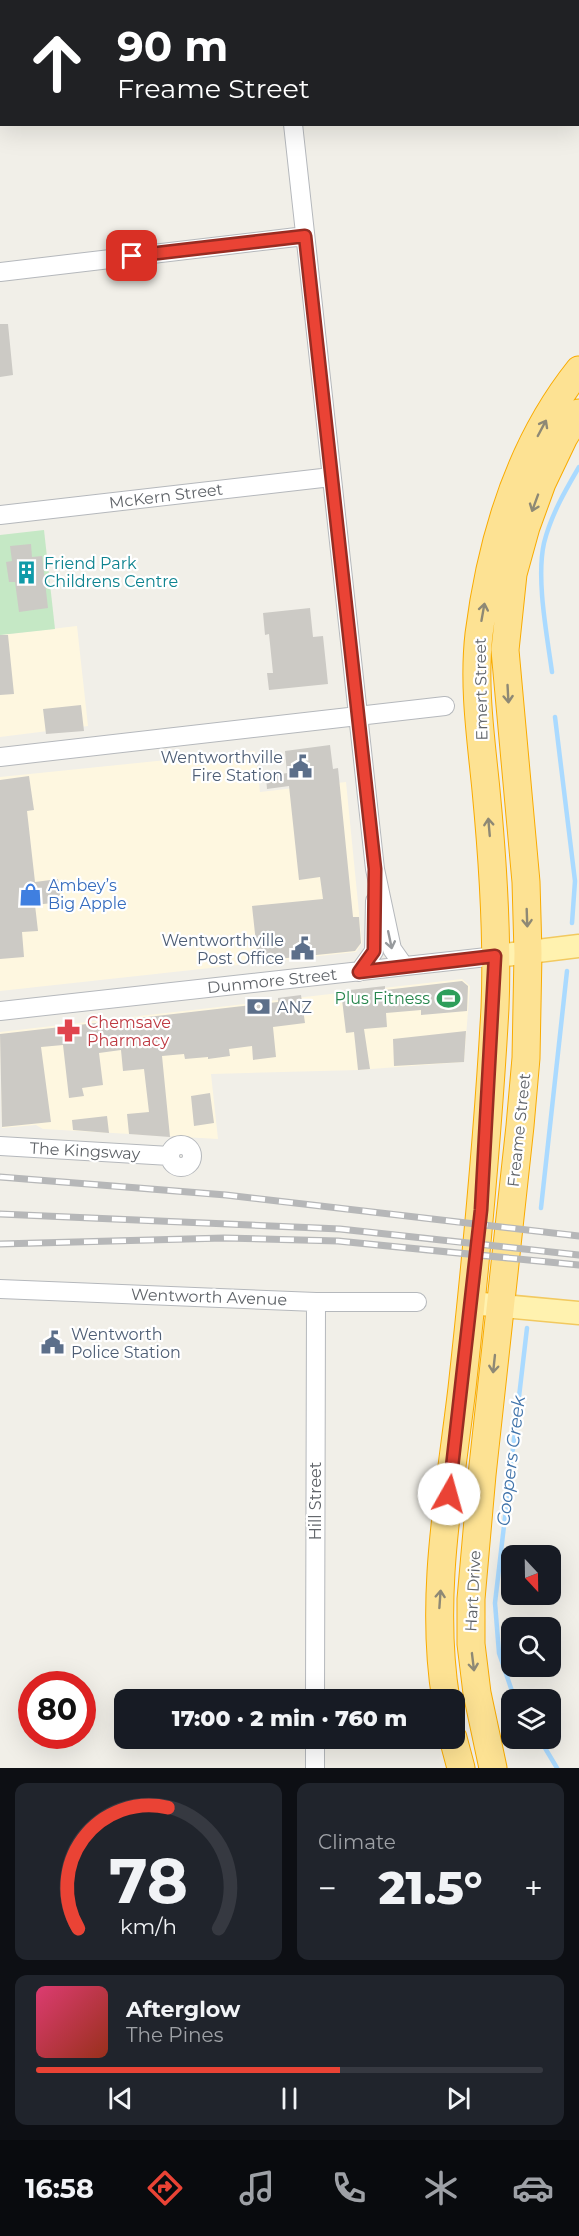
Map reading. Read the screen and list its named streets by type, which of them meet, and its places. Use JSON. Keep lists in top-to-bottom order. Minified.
{"streets":{"highway":["Emert Street","Freame Street","Hart Drive"],"main road":["Dunmore Street"],"street":["McKern Street","The Kingsway","Wentworth Avenue","Hill Street"]},"crossings":[["Emert Street","Dunmore Street"],["Emert Street","Freame Street"],["Dunmore Street","Freame Street"],["Freame Street","Hart Drive"],["Wentworth Avenue","Hill Street"]],"water":["Coopers Creek"],"places":{"building":["Friend Park Childrens Centre"],"public building":["Wentworthville Fire Station","Wentworthville Post Office","Wentworth Police Station"],"shop":["Ambey’s Big Apple"],"sports":["Plus Fitness"],"bank":["ANZ"],"pharmacy":["Chemsave Pharmacy"]},"north":"bottom","page":{"turn":["90 m","Freame Street"],"limit":"80","trip":"17:00 · 2 min · 760 m","tile":"Climate","heat":["−","21.5°","+"],"song":["Afterglow","The Pines"],"tabs":"16:58","gauge":["78","km/h"]}}
